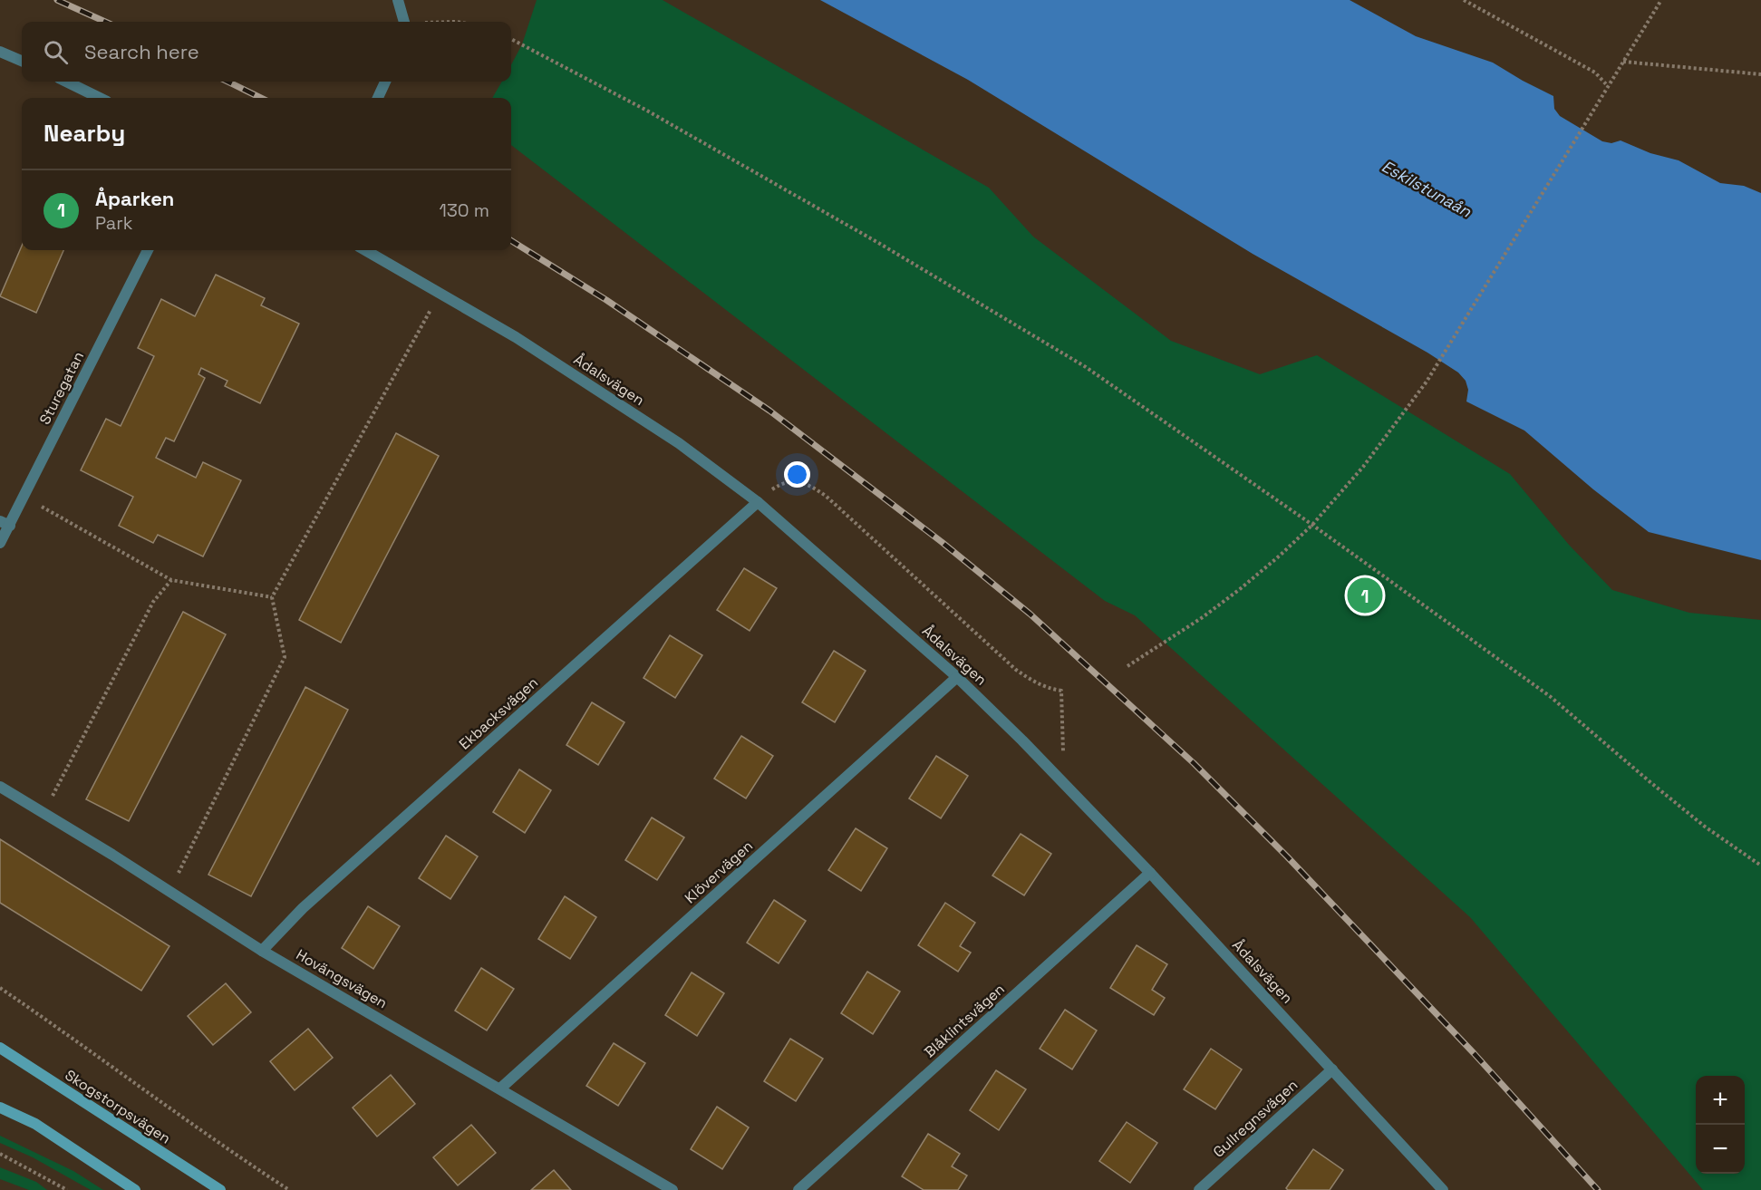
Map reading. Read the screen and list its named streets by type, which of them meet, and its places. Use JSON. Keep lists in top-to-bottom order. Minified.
{"streets":{"main road":["Skogstorpsvägen"],"street":["Ådalsvägen","Sturegatan","Ekbacksvägen","Klövervägen","Hovängsvägen","Blåklintsvägen","Gullregnsvägen"]},"crossings":[["Ådalsvägen","Ekbacksvägen"],["Ådalsvägen","Klövervägen"],["Ådalsvägen","Blåklintsvägen"],["Ådalsvägen","Gullregnsvägen"],["Ekbacksvägen","Hovängsvägen"],["Klövervägen","Hovängsvägen"]],"water":["Eskilstunaån"],"page":{"search":"Search here","heading":"Nearby","list":[{"mark":"1","name":"Åparken","note":"Park","value":"130 m"}],"pins":"1","map_buttons":["+","−"]}}
